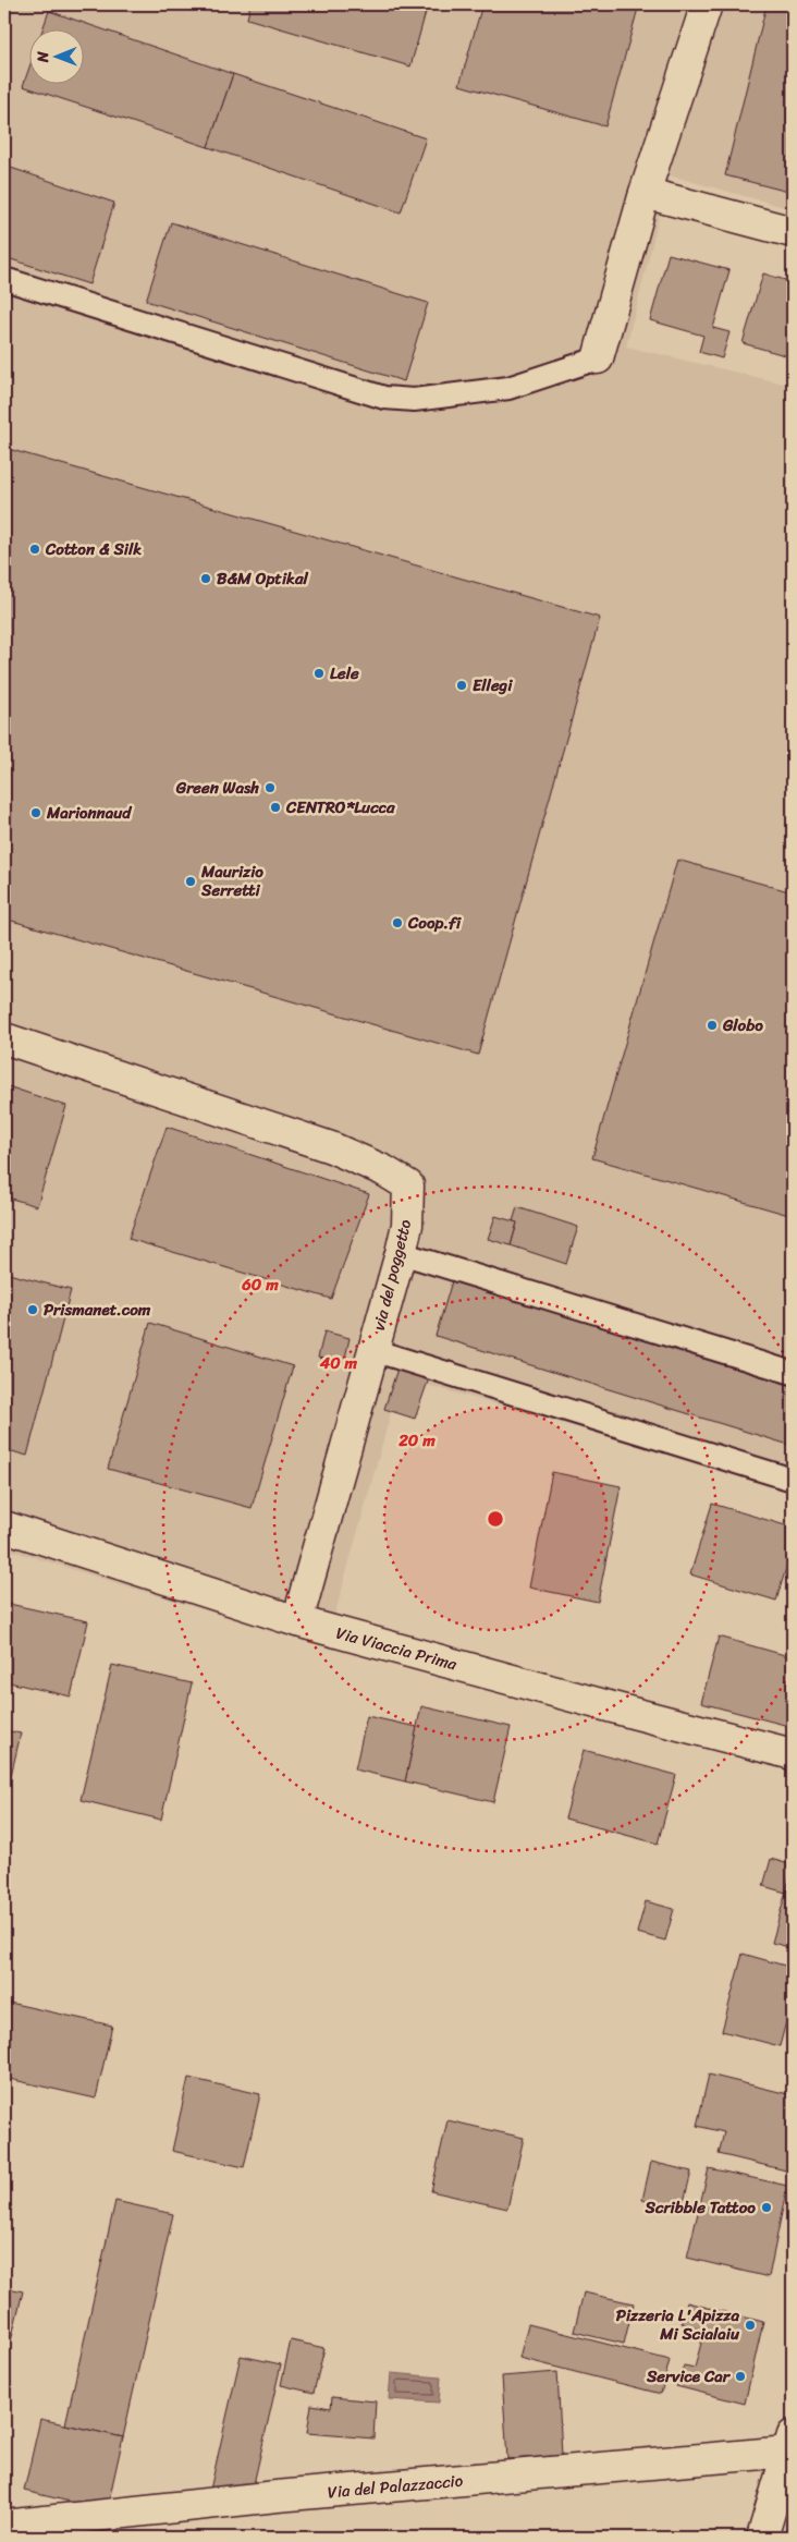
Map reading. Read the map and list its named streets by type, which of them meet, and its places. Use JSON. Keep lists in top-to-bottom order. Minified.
{"streets":{"street":["via del poggetto","Via Viaccia Prima","Via del Palazzaccio"]},"crossings":[["via del poggetto","Via Viaccia Prima"]],"places":["Cotton & Silk","B&M Optikal","Lele","Ellegi","Green Wash","CENTRO*Lucca","Marionnaud","Maurizio Serretti","Coop.fi","Globo","Prismanet.com","Scribble Tattoo","Pizzeria L'Apizza Mi Scialaiu","Service Car"],"north":"left","rings":["60 m","40 m","20 m"]}
